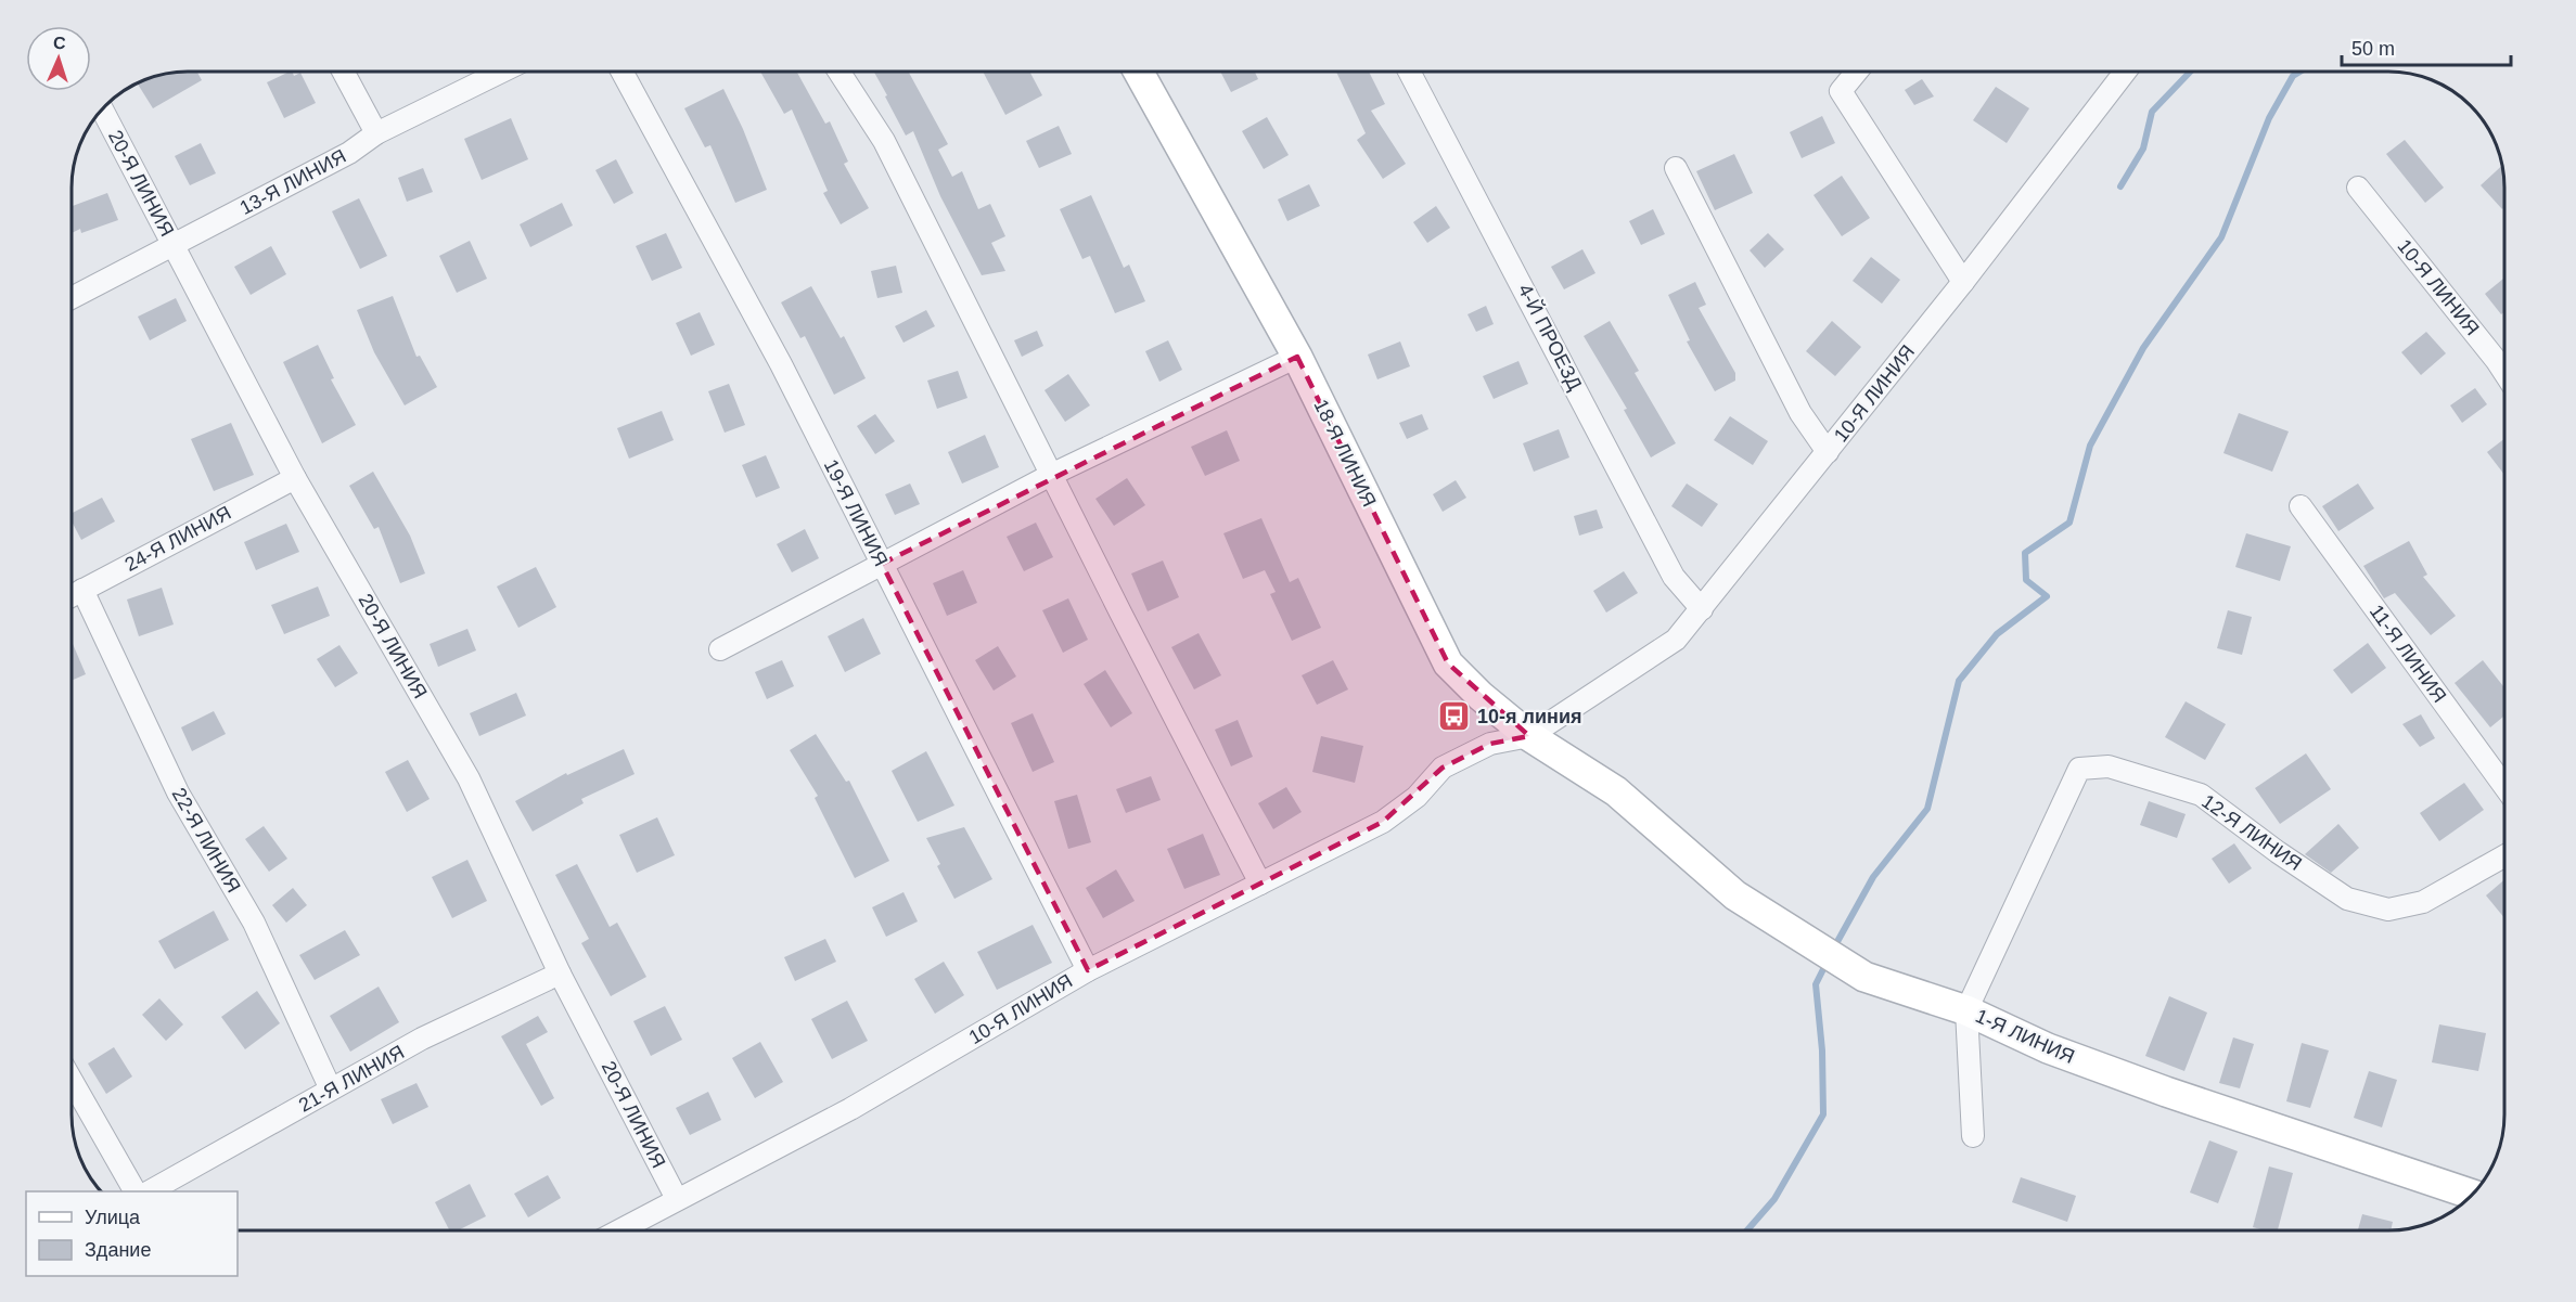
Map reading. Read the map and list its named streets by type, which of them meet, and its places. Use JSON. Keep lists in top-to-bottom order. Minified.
{"streets":{"street":["13-Я ЛИНИЯ","20-Я ЛИНИЯ","10-Я ЛИНИЯ","4-Й ПРОЕЗД","18-Я ЛИНИЯ","19-Я ЛИНИЯ","24-Я ЛИНИЯ","11-Я ЛИНИЯ","12-Я ЛИНИЯ","22-Я ЛИНИЯ","1-Я ЛИНИЯ","21-Я ЛИНИЯ"]},"crossings":[["13-Я ЛИНИЯ","20-Я ЛИНИЯ"],["20-Я ЛИНИЯ","10-Я ЛИНИЯ"],["20-Я ЛИНИЯ","24-Я ЛИНИЯ"],["20-Я ЛИНИЯ","21-Я ЛИНИЯ"],["10-Я ЛИНИЯ","4-Й ПРОЕЗД"],["10-Я ЛИНИЯ","18-Я ЛИНИЯ"],["10-Я ЛИНИЯ","19-Я ЛИНИЯ"],["18-Я ЛИНИЯ","1-Я ЛИНИЯ"],["24-Я ЛИНИЯ","22-Я ЛИНИЯ"],["12-Я ЛИНИЯ","1-Я ЛИНИЯ"],["22-Я ЛИНИЯ","21-Я ЛИНИЯ"]],"places":{"bus stop":["10-я линия"]},"legend":["Улица","Здание"],"scale_bar":"50 m","north":"top"}
